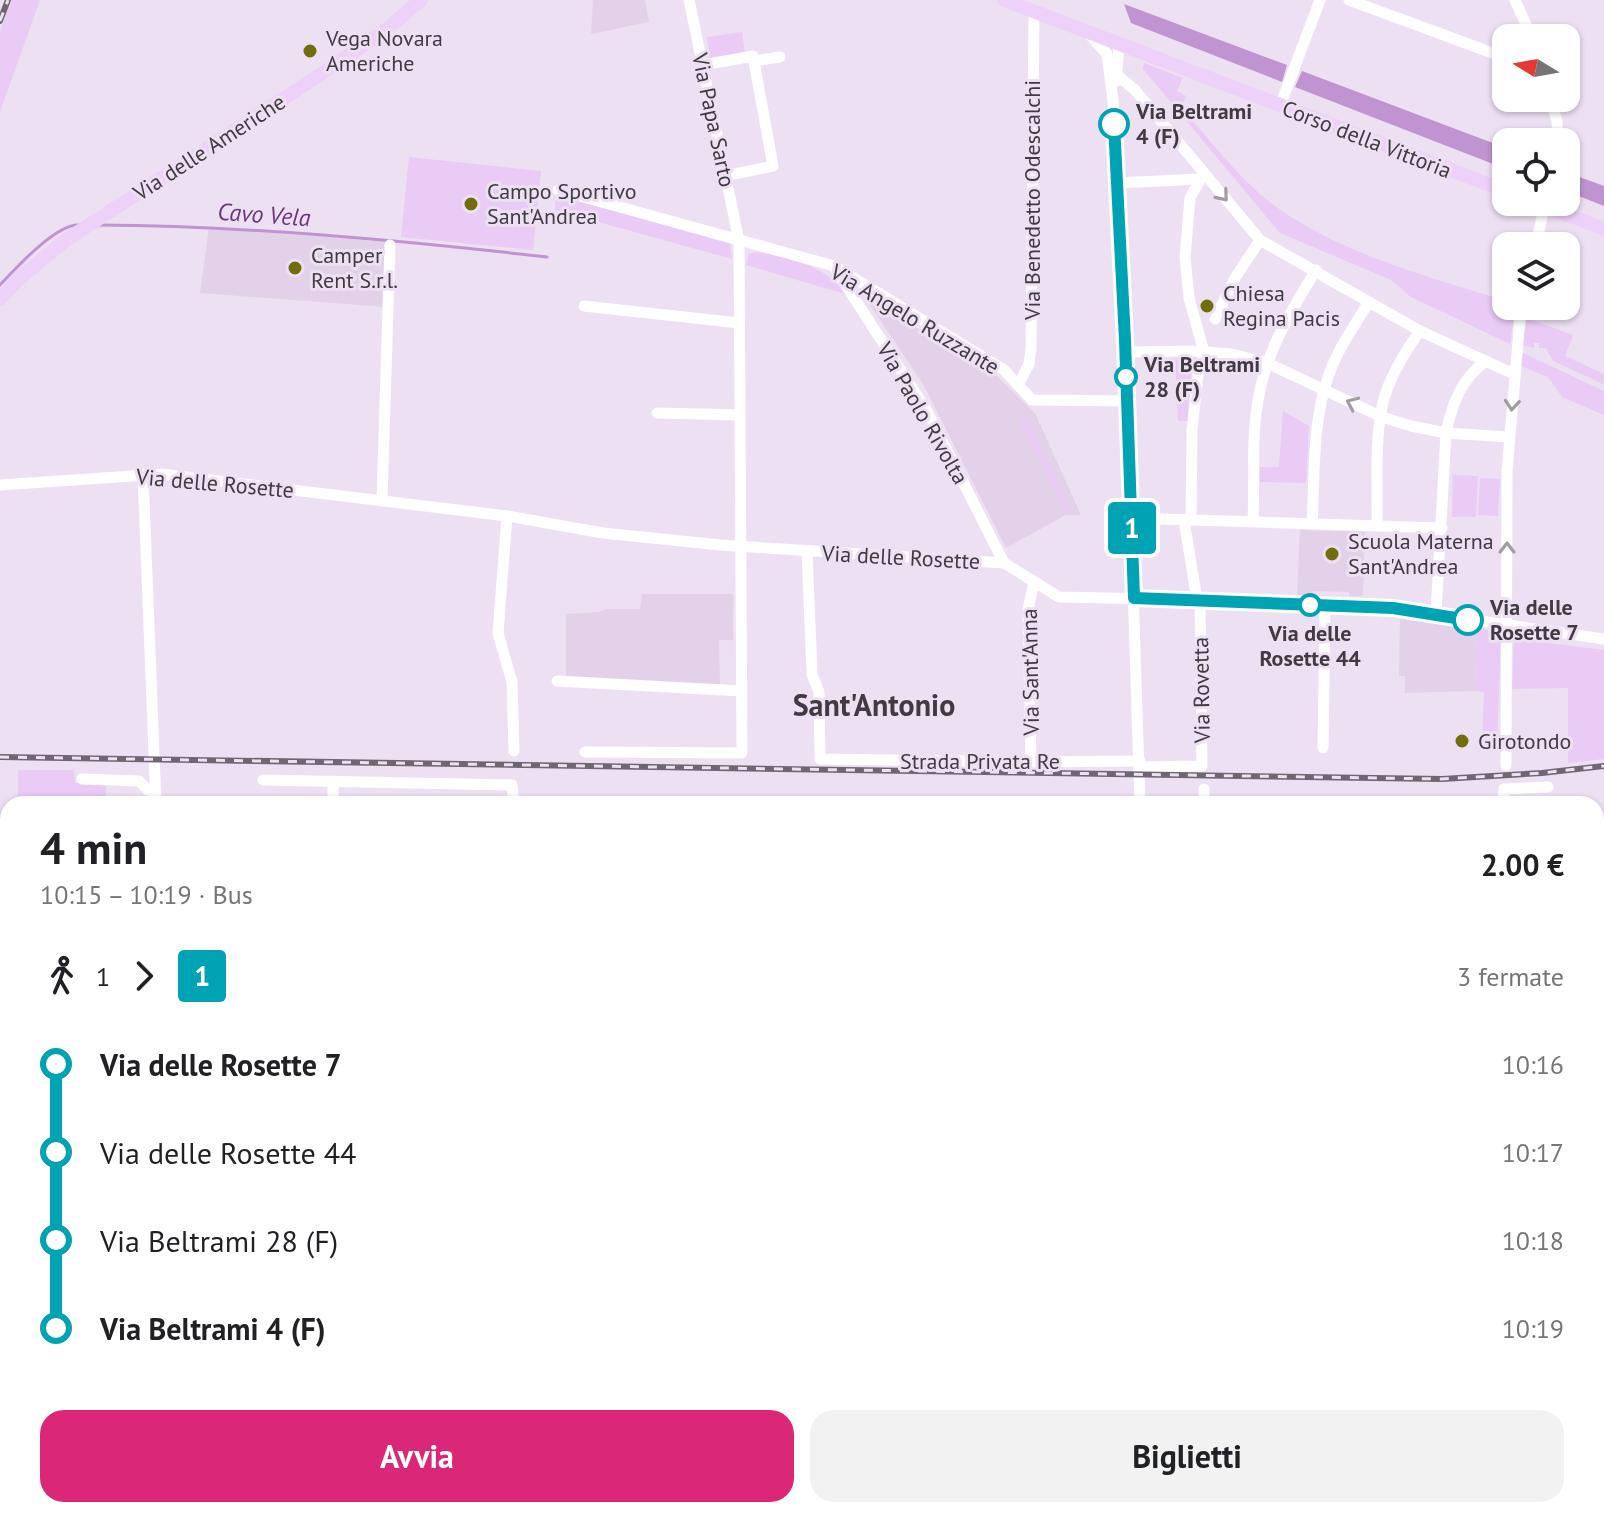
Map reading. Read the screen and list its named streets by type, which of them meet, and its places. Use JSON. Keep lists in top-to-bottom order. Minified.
{"streets":{"main road":["Corso della Vittoria","Via delle Americhe"],"street":["Via Papa Sarto","Via Benedetto Odescalchi","Via Angelo Ruzzante","Via Paolo Rivolta","Via delle Rosette","Via Sant'Anna","Via Rovetta","Strada Privata Re"]},"crossings":[["Via Papa Sarto","Via Angelo Ruzzante"],["Via Papa Sarto","Via delle Rosette"],["Corso della Vittoria","Via Benedetto Odescalchi"],["Via Benedetto Odescalchi","Via Angelo Ruzzante"],["Via Angelo Ruzzante","Via Paolo Rivolta"],["Via Paolo Rivolta","Via delle Rosette"],["Via delle Rosette","Via Sant'Anna"],["Via delle Rosette","Via Rovetta"],["Via delle Rosette","Strada Privata Re"],["Via Sant'Anna","Strada Privata Re"],["Via Rovetta","Strada Privata Re"]],"districts":["Sant'Antonio"],"water":["Cavo Vela"],"places":["Vega Novara Americhe","Via Beltrami 4 (F)","Campo Sportivo Sant'Andrea","Camper Rent S.r.l.","Chiesa Regina Pacis","Via Beltrami 28 (F)","Scuola Materna Sant'Andrea","Via delle Rosette 44","Via delle Rosette 7","Girotondo"],"lines":["bus line 1"],"north":"left","page":{"on_map":"1","heading":["4 min","10:15 – 10:19 · Bus","2.00 €"],"legs":["1","1","3 fermate"],"list":[{"name":"Via delle Rosette 7","value":"10:16"},{"name":"Via delle Rosette 44","value":"10:17"},{"name":"Via Beltrami 28 (F)","value":"10:18"},{"name":"Via Beltrami 4 (F)","value":"10:19"}],"buttons":["Avvia","Biglietti"]}}
